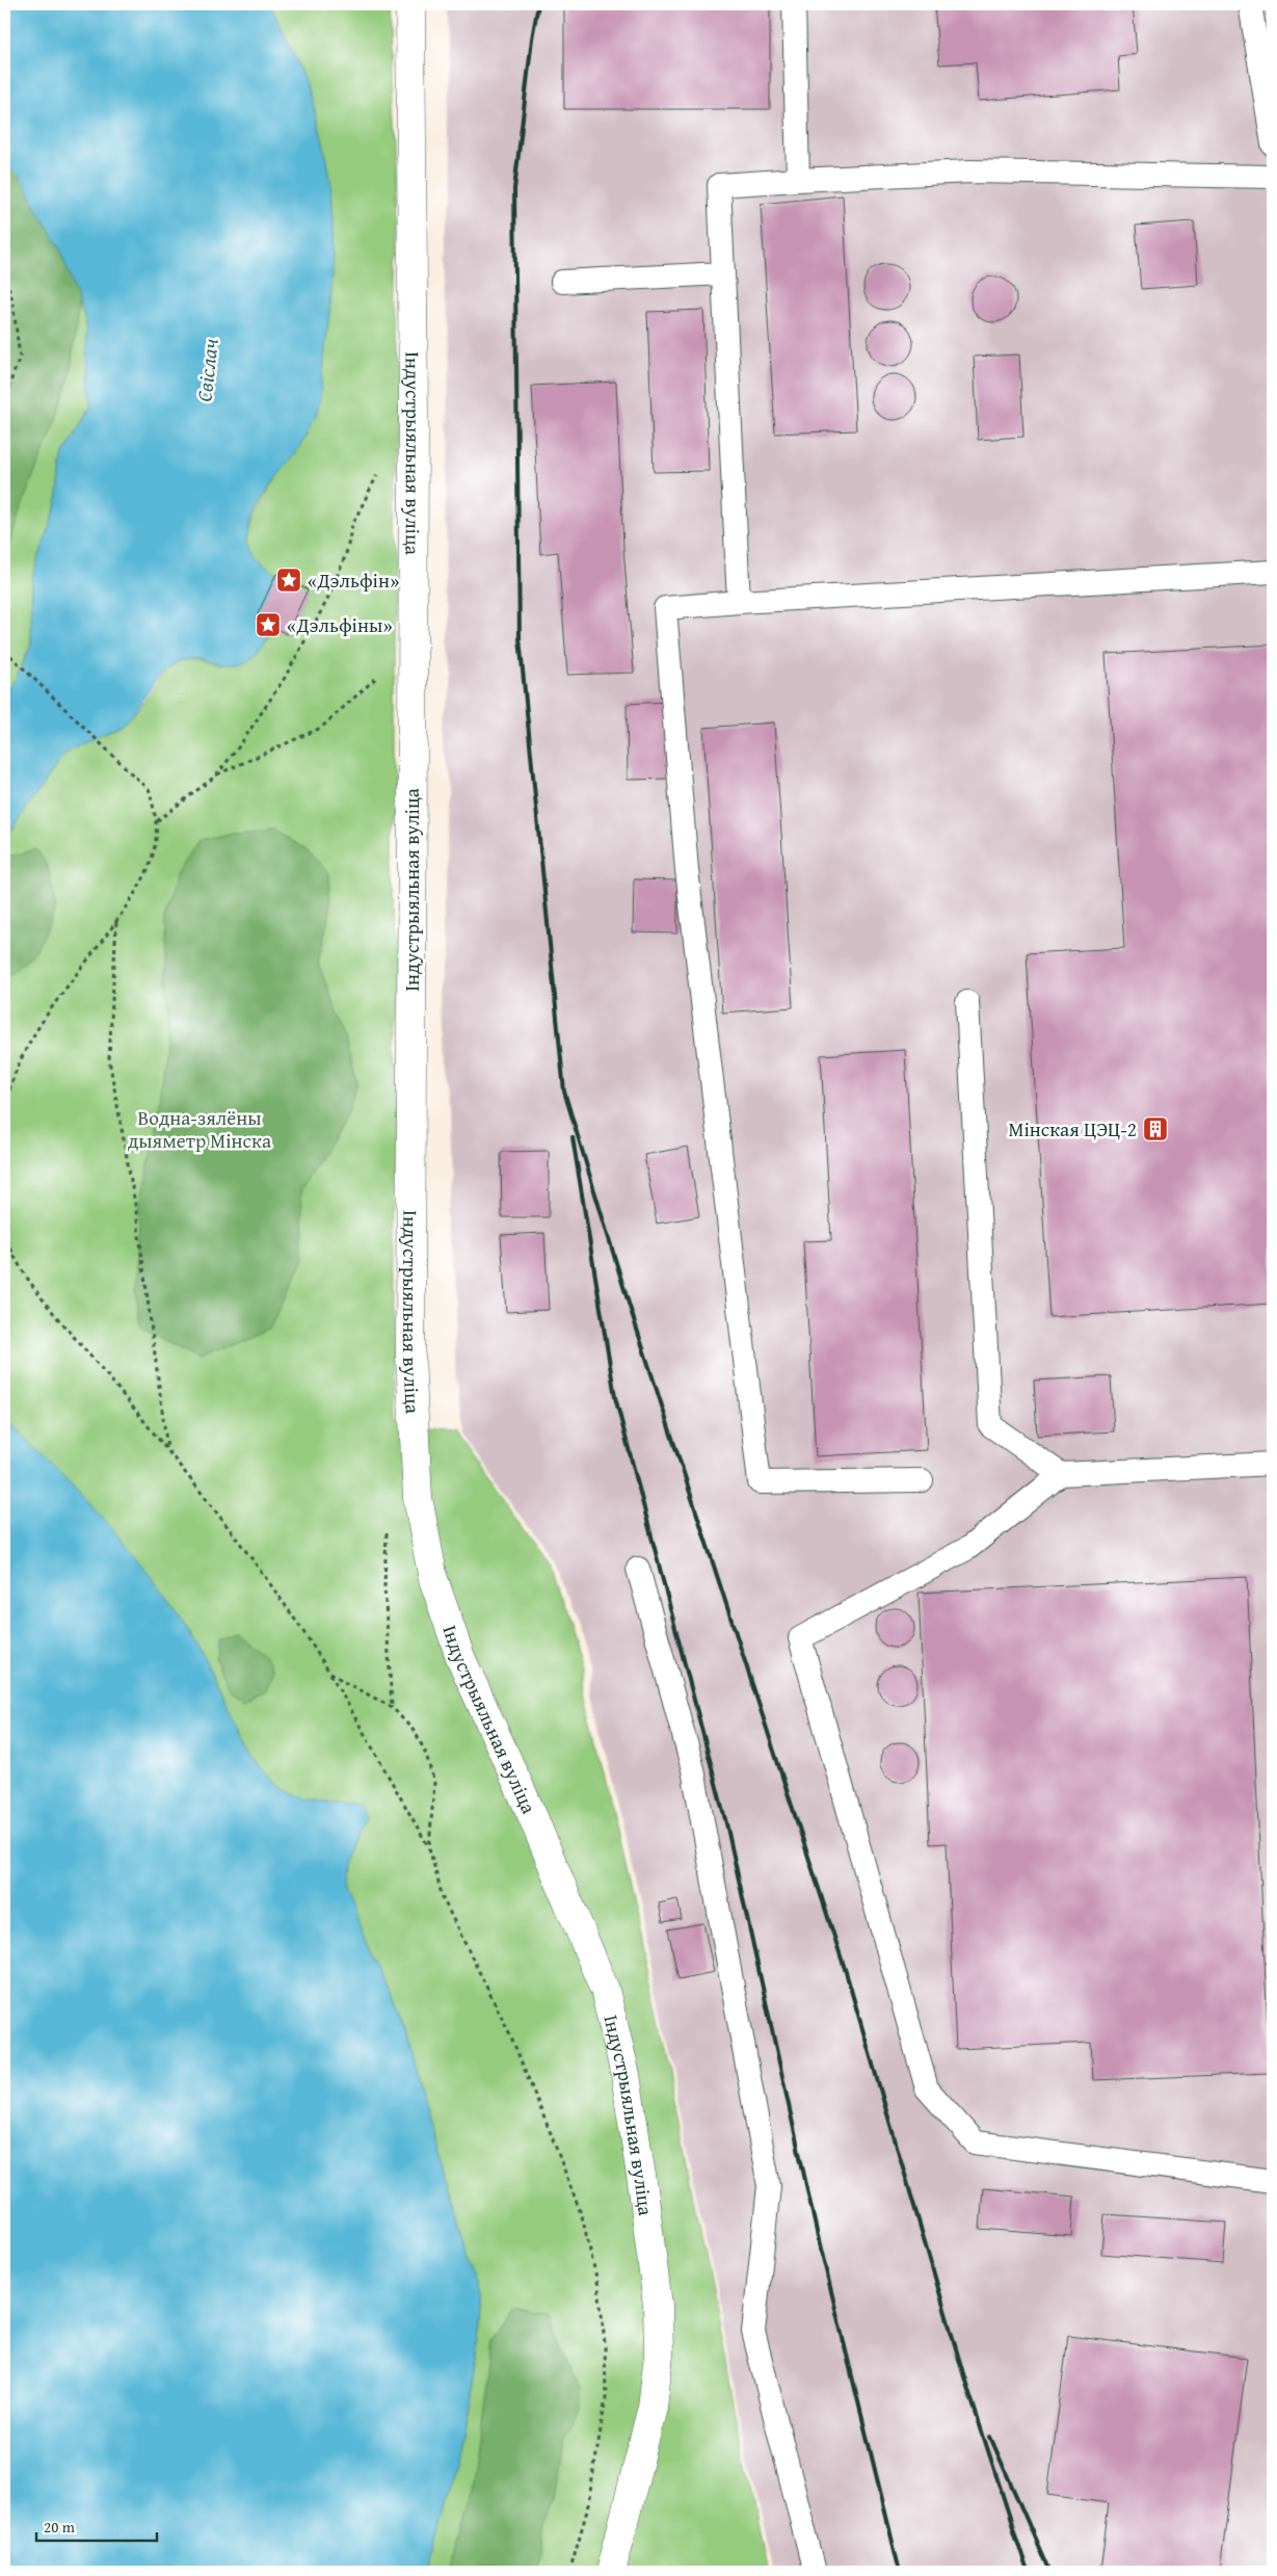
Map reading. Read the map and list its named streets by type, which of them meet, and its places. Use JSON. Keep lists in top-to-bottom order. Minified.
{"streets":{"street":["Індустрыяльная вуліца"]},"water":["Свіслач"],"parks":["Водна-зялёны дыяметр Мінска"],"places":{"place":["«Дэльфін»","«Дэльфіны»"],"building":["Мінская ЦЭЦ-2"]},"scale_bar":"20 m"}
